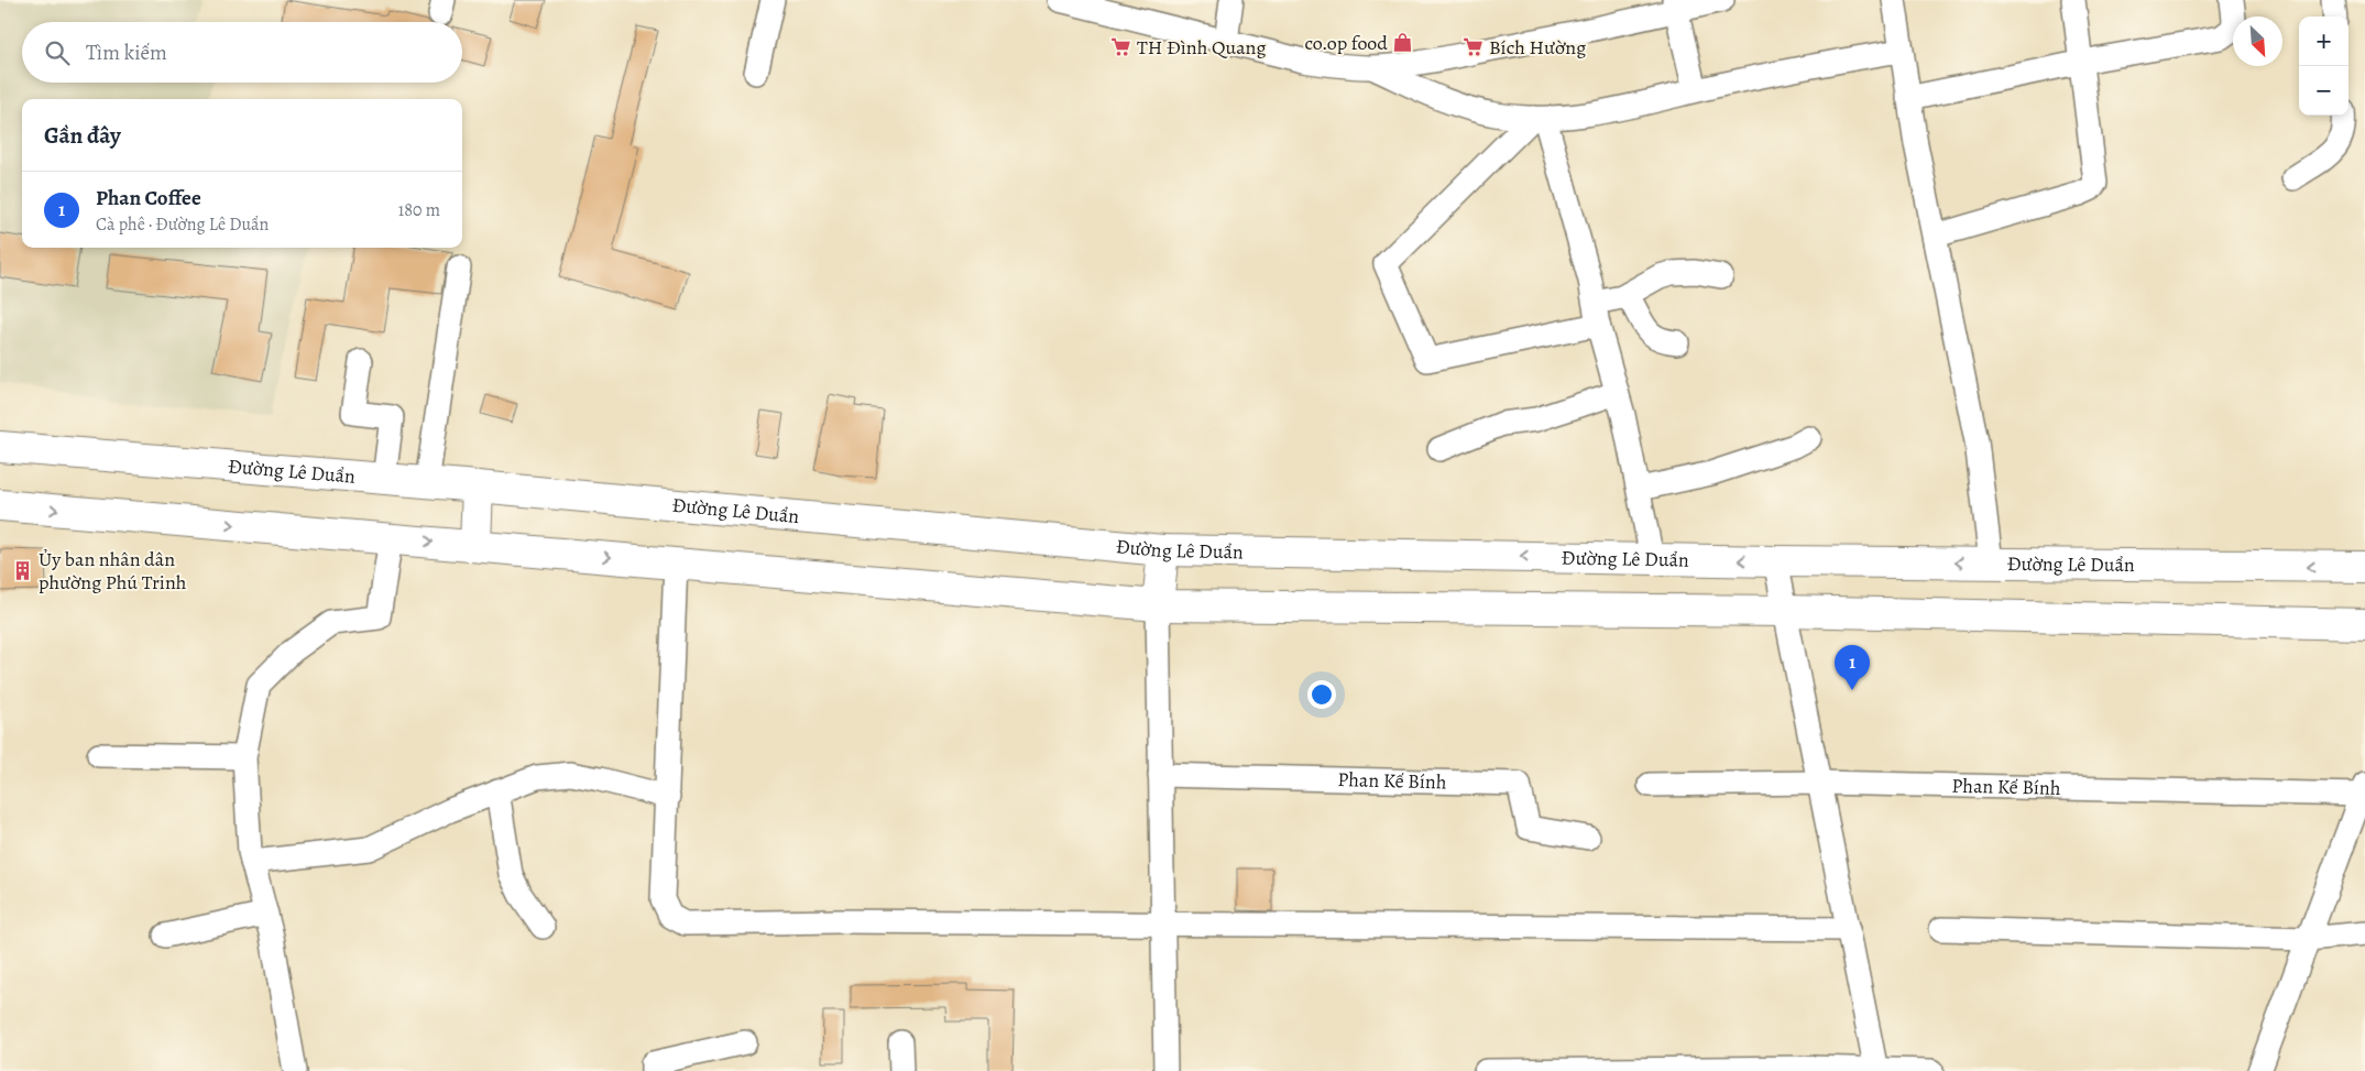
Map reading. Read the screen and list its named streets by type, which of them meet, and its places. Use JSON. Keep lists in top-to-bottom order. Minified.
{"streets":{"main road":["Đường Lê Duẩn"],"street":["Phan Kế Bính"]},"places":{"shop":["co.op food"],"supermarket":["TH Đình Quang","Bích Hường"],"building":["Ủy ban nhân dân phường Phú Trinh"]},"north":"bottom right","page":{"map_buttons":["+","−"],"search":"Tìm kiếm","heading":"Gần đây","list":[{"mark":"1","name":"Phan Coffee","note":"Cà phê · Đường Lê Duẩn","value":"180 m"}],"pins":"1"}}
